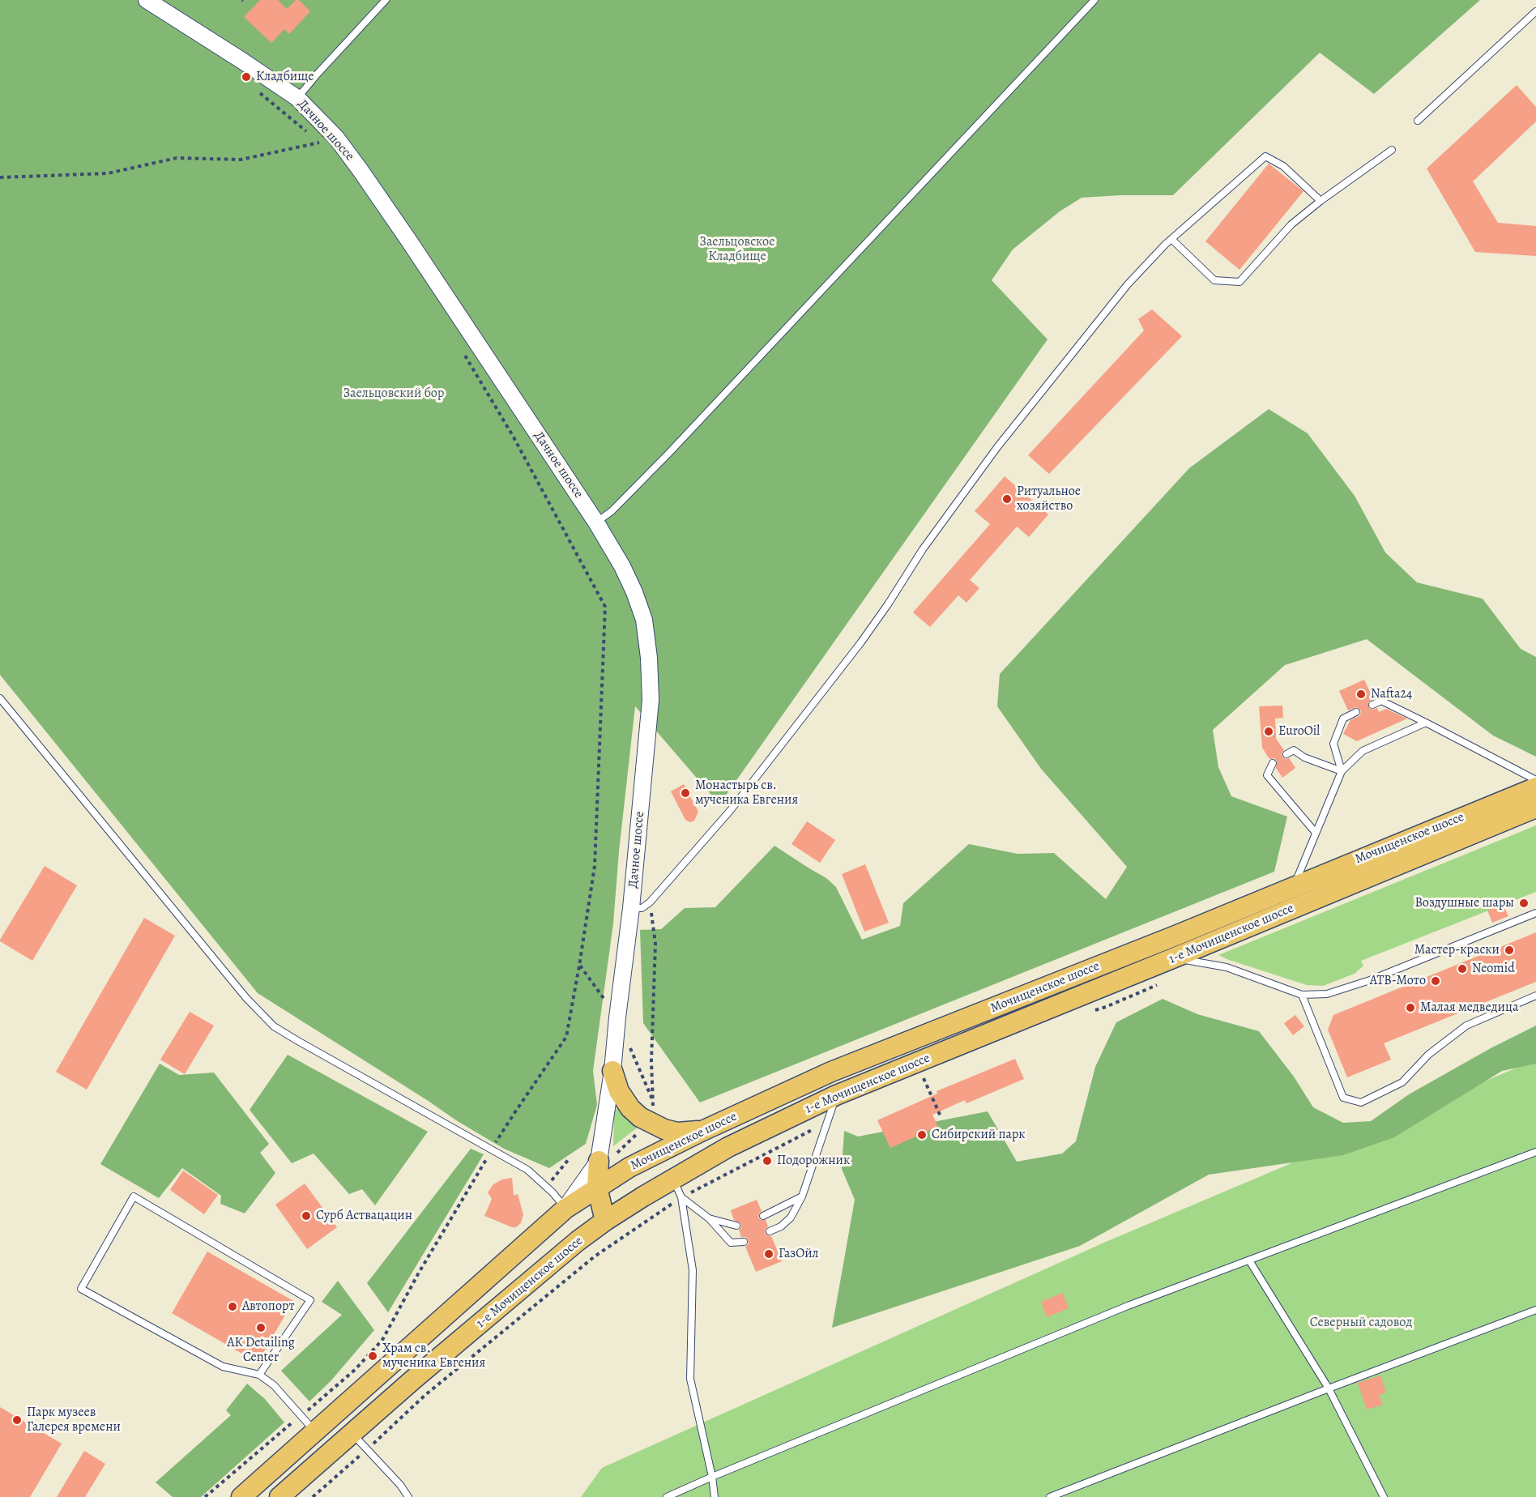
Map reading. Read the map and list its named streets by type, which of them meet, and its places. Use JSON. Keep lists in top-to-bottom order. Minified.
{"streets":{"main road":["Мочищенское шоссе","1-е Мочищенское шоссе"],"street":["Дачное шоссе"]},"parks":["Заельцовское Кладбище","Заельцовский бор","Северный садовод"],"places":["Кладбище","Ритуальное хозяйство","Nafta24","EuroOil","Монастырь св. мученика Евгения","Воздушные шары","Мастер-краски","Neomid","АТВ-Мото","Малая медведица","Сибирский парк","Подорожник","Сурб Аствацацин","ГазОйл","Автопорт","АК Detailing Center","Храм св. мученика Евгения","Парк музеев Галерея времени"]}
